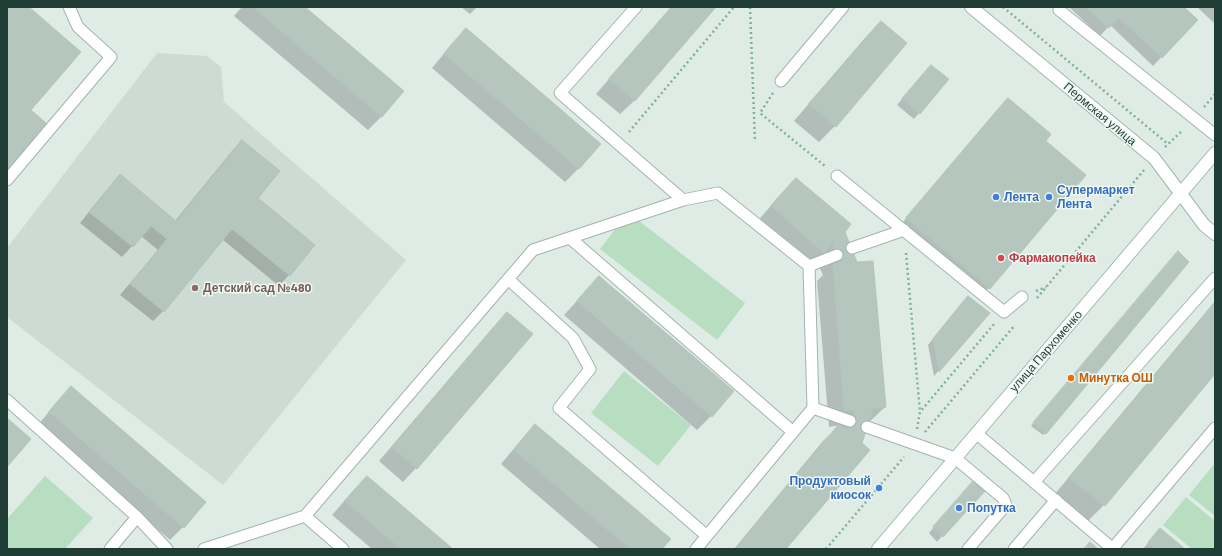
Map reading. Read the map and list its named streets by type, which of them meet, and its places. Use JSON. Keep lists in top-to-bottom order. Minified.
{"streets":{"street":["Пермская улица","улица Пархоменко"]},"crossings":[["Пермская улица","улица Пархоменко"]],"places":["Лента","Супермаркет Лента","Фармакопейка","Детский сад №480","Минутка ОШ","Продуктовый киосок","Попутка"]}
